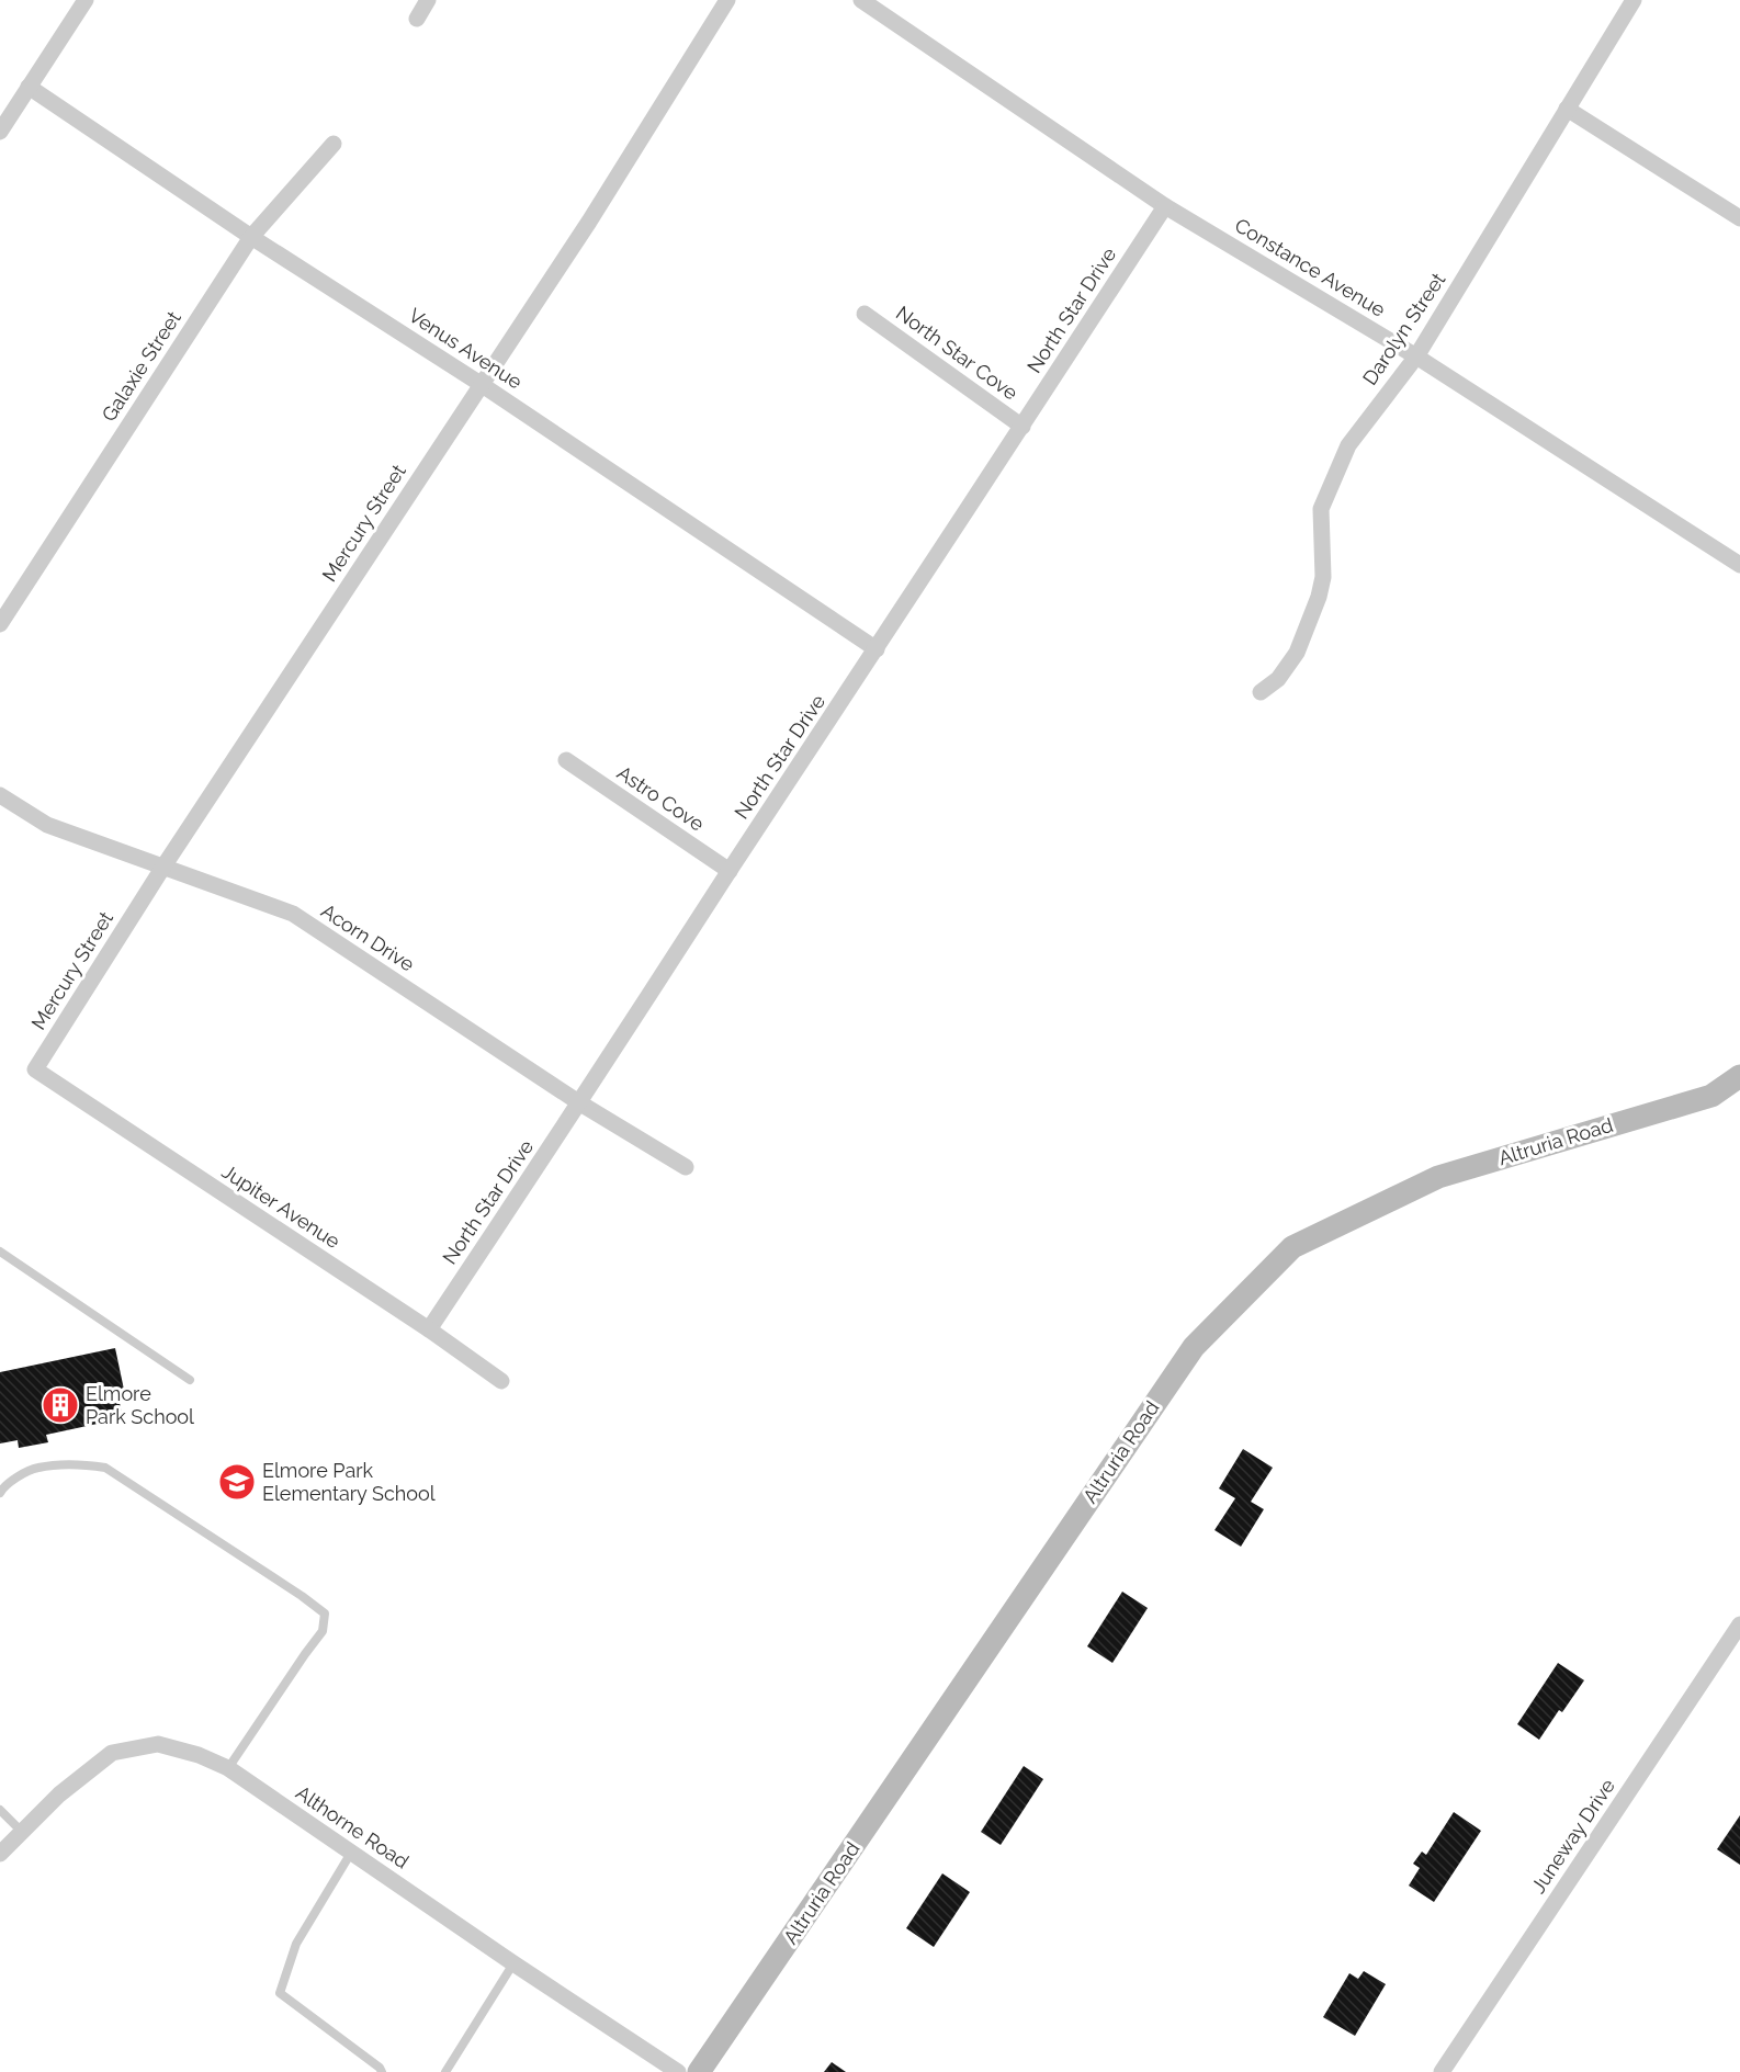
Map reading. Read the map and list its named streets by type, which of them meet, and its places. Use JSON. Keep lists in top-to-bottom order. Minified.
{"streets":{"street":["Constance Avenue","North Star Drive","Darolyn Street","Venus Avenue","North Star Cove","Galaxie Street","Mercury Street","Astro Cove","Acorn Drive","Altruria Road","Jupiter Avenue","Althorne Road","Juneway Drive"]},"crossings":[["Constance Avenue","North Star Drive"],["Constance Avenue","Darolyn Street"],["North Star Drive","Venus Avenue"],["North Star Drive","North Star Cove"],["North Star Drive","Astro Cove"],["North Star Drive","Acorn Drive"],["North Star Drive","Jupiter Avenue"],["Venus Avenue","Galaxie Street"],["Venus Avenue","Mercury Street"],["Mercury Street","Acorn Drive"],["Mercury Street","Jupiter Avenue"]],"places":{"building":["Elmore Park School"],"school or university":["Elmore Park Elementary School"]}}
